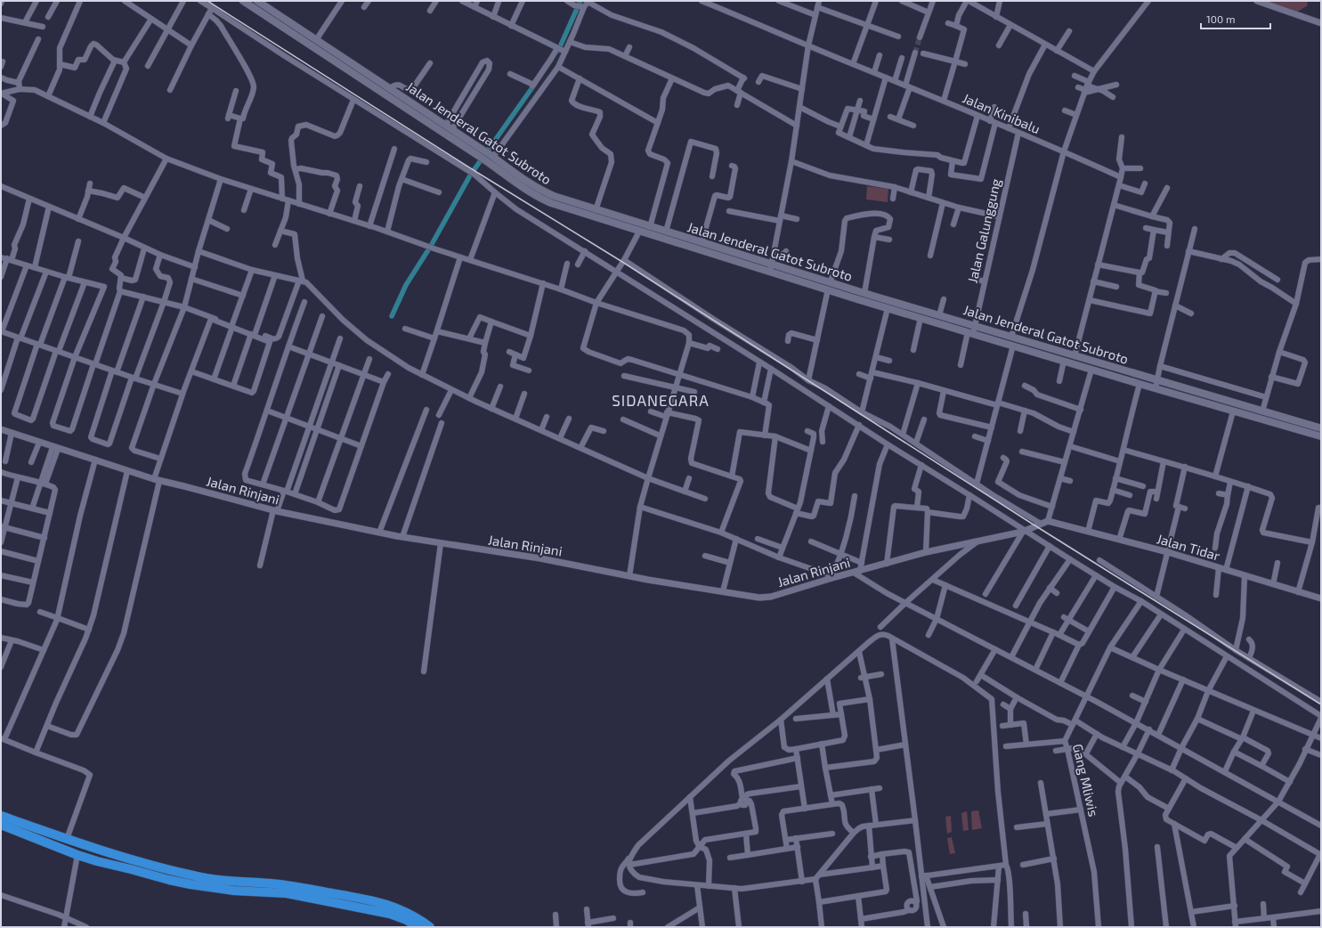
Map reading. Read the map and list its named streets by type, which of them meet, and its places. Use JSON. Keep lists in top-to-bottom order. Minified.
{"streets":{"main road":["Jalan Jenderal Gatot Subroto"],"street":["Jalan Kinibalu","Jalan Galunggung","Jalan Rinjani","Jalan Tidar","Gang Mliwis"]},"crossings":[["Jalan Kinibalu","Jalan Galunggung"],["Jalan Jenderal Gatot Subroto","Jalan Galunggung"],["Jalan Rinjani","Jalan Tidar"]],"districts":["SIDANEGARA"],"scale_bar":"100 m"}
